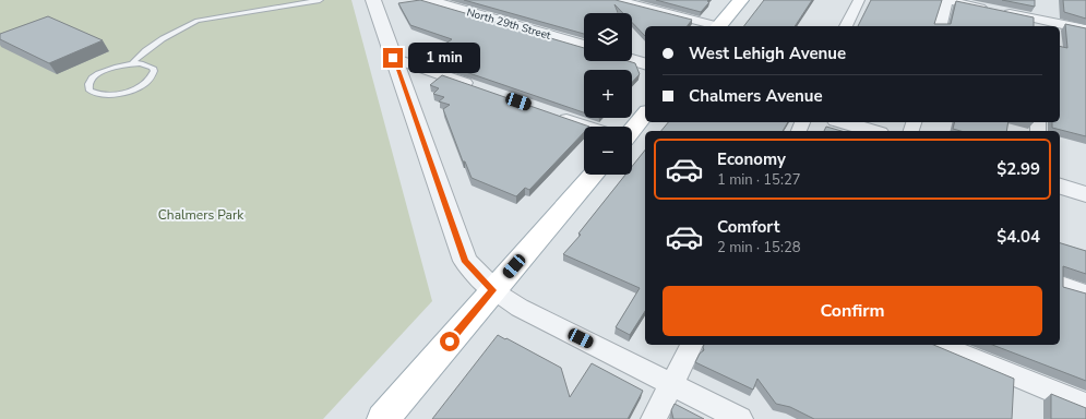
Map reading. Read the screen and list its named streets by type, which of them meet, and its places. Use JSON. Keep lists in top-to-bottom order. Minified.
{"streets":{"street":["North 29th Street"]},"parks":["Chalmers Park"],"page":{"map_buttons":["+","−"],"banner":["West Lehigh Avenue","Chalmers Avenue"],"bubble":"1 min","list":[{"name":"Economy","note":"1 min · 15:27","value":"$2.99"},{"name":"Comfort","note":"2 min · 15:28","value":"$4.04"}],"buttons":"Confirm"}}
